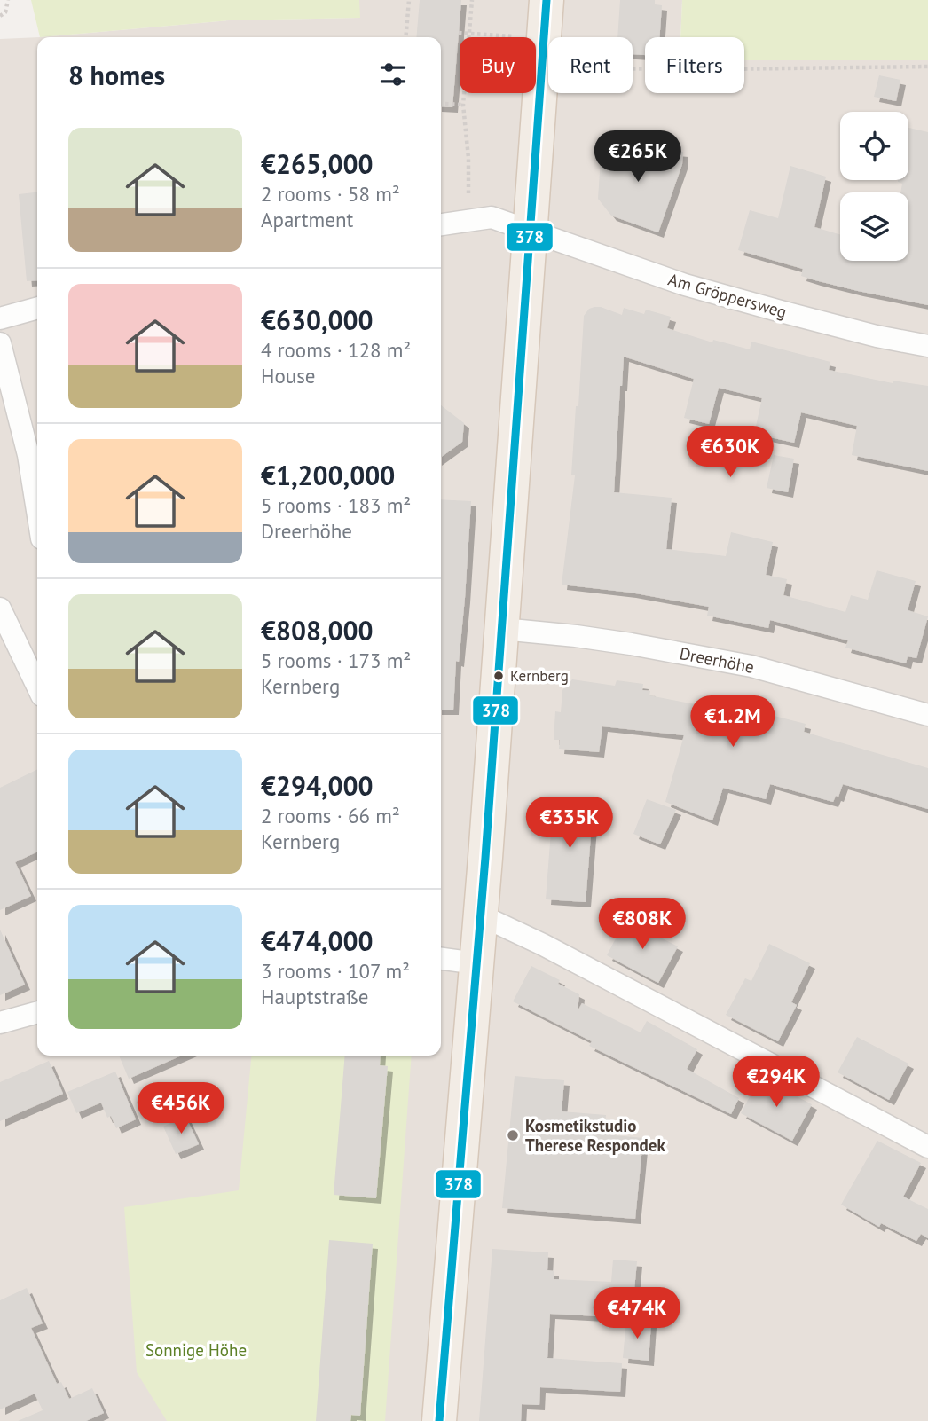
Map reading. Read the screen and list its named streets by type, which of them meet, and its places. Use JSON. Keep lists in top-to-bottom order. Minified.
{"streets":{"street":["Am Gröppersweg","Dreerhöhe"]},"parks":["Sonnige Höhe"],"places":["Kernberg","Kosmetikstudio Therese Respondek"],"lines":["transit line 378"],"page":{"chip":["Buy","Rent","Filters"],"heading":"8 homes","list":[{"name":"€265,000","note":"2 rooms · 58 m² · Apartment"},{"name":"€630,000","note":"4 rooms · 128 m² · House"},{"name":"€1,200,000","note":"5 rooms · 183 m² · Dreerhöhe"},{"name":"€808,000","note":"5 rooms · 173 m² · Kernberg"},{"name":"€294,000","note":"2 rooms · 66 m² · Kernberg"},{"name":"€474,000","note":"3 rooms · 107 m² · Hauptstraße"}],"price":["€265K","€630K","€1.2M","€335K","€808K","€294K","€456K","€474K"]}}
